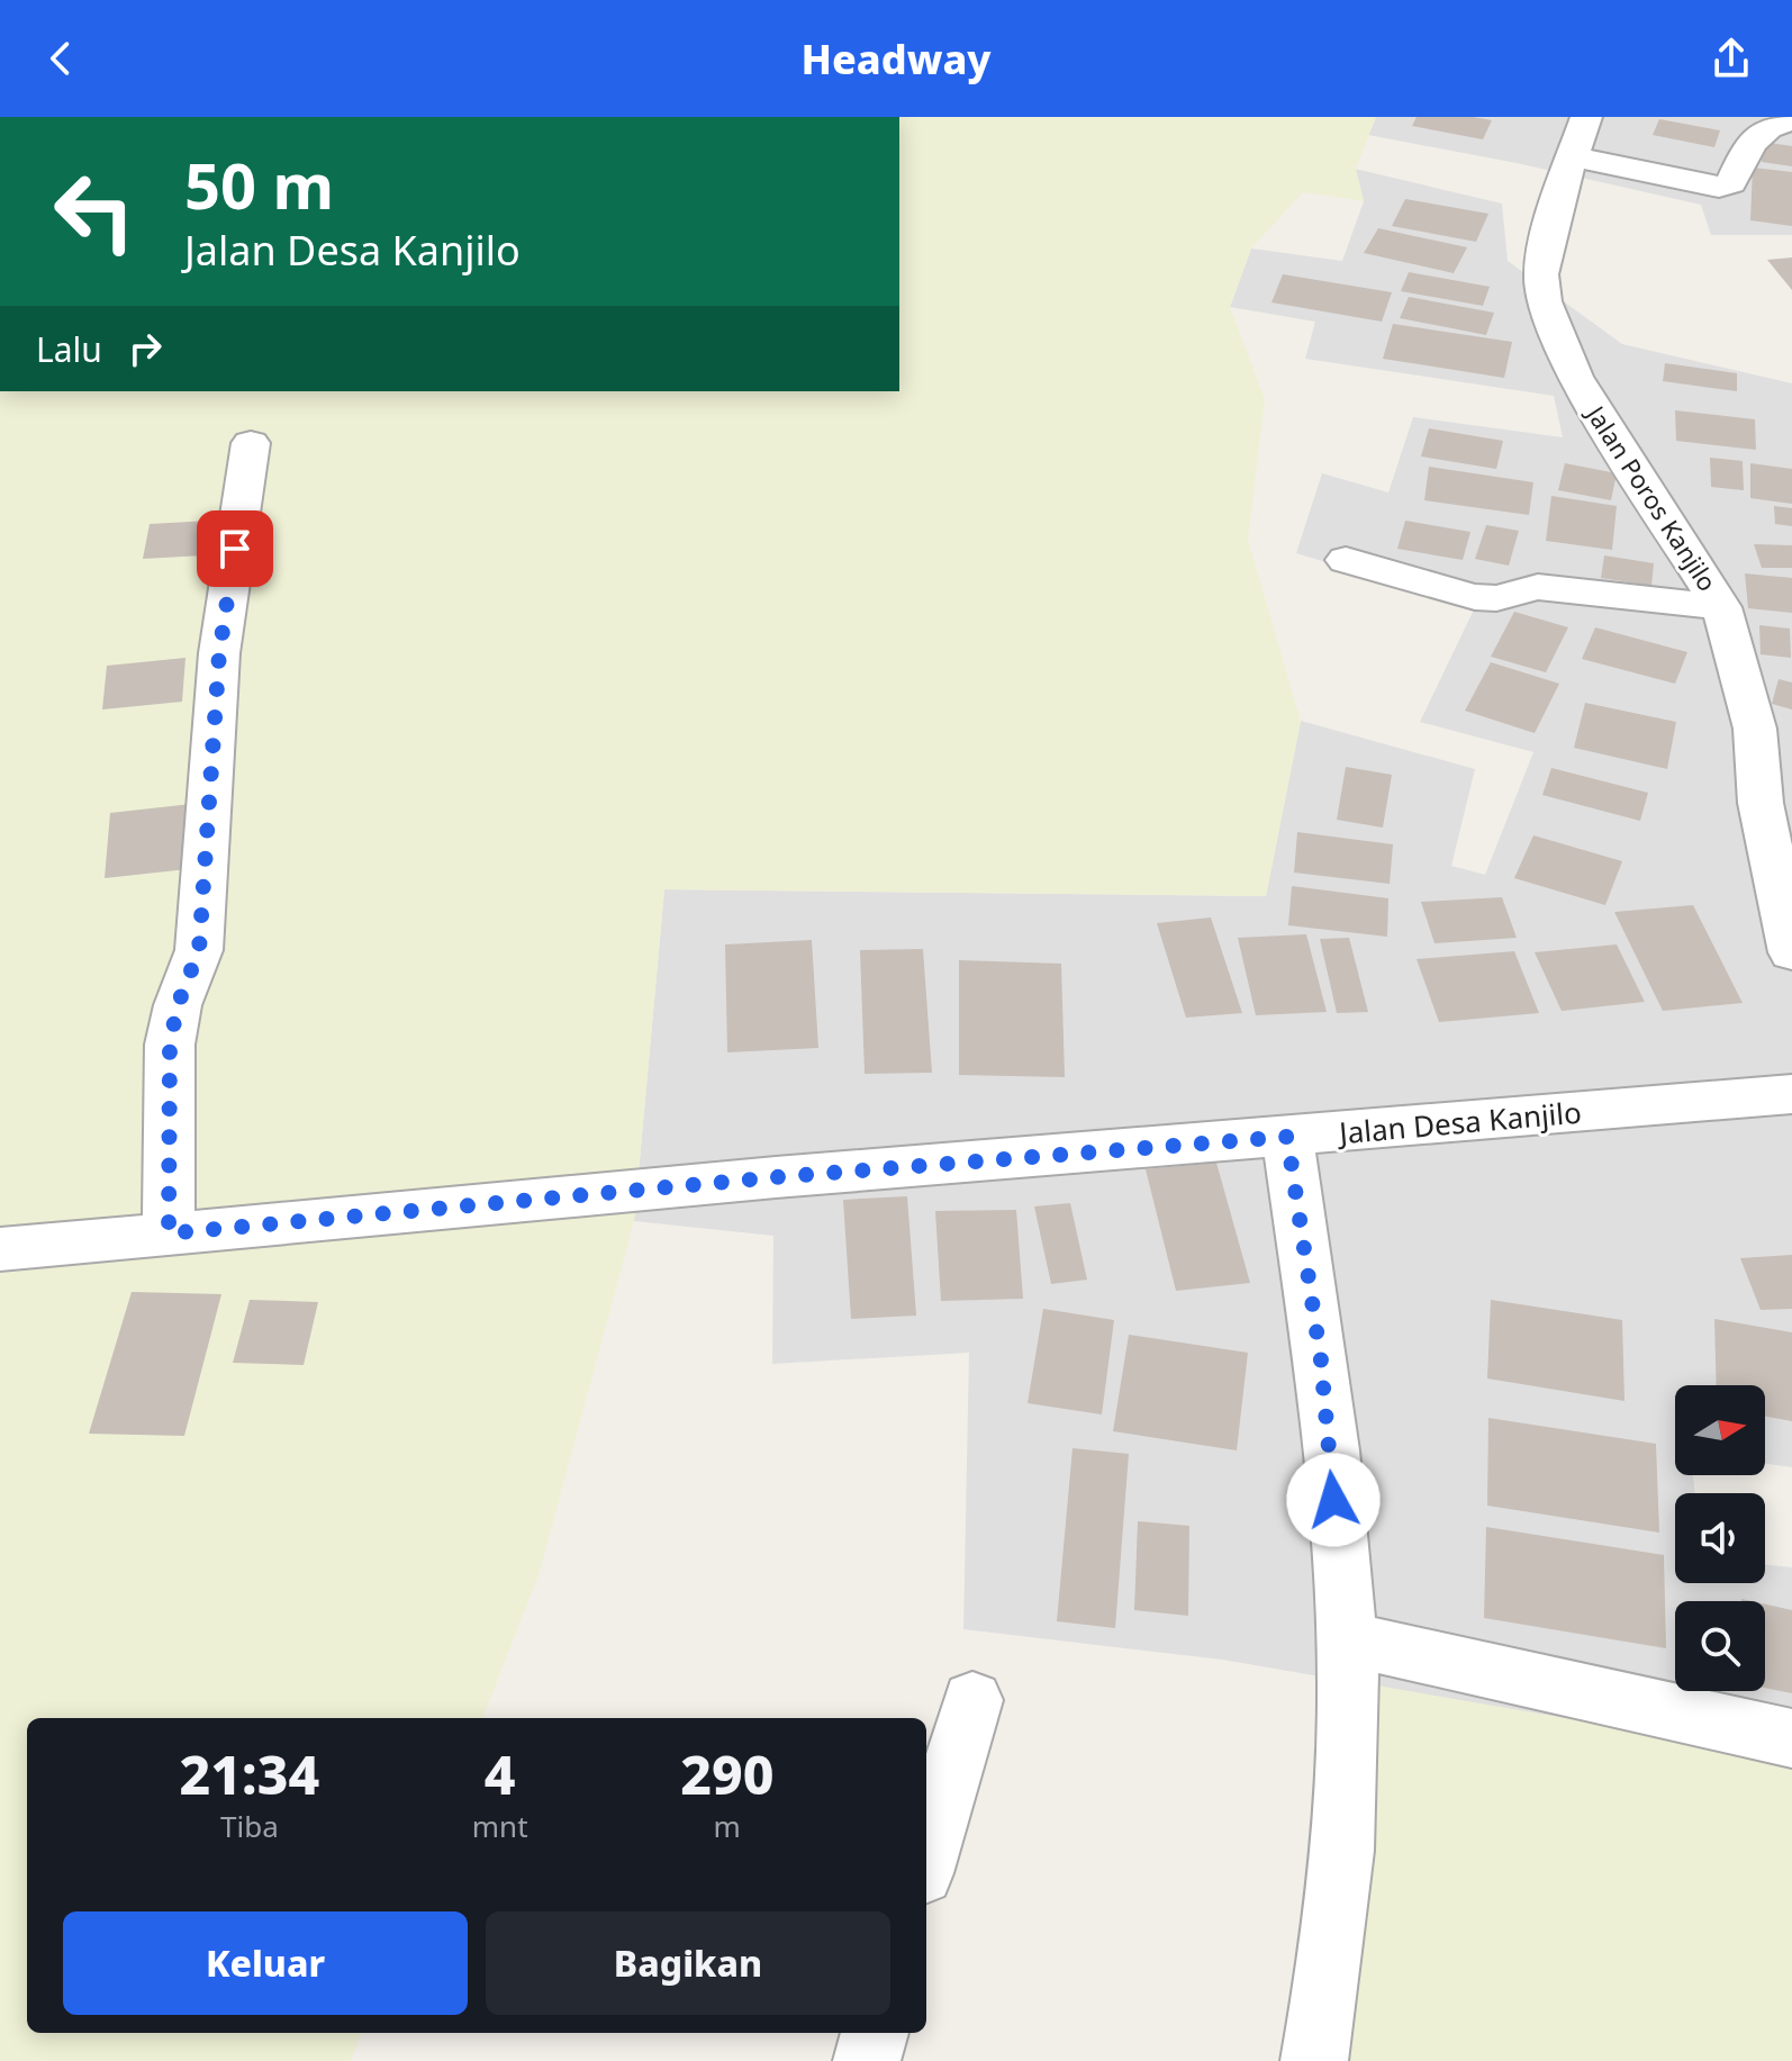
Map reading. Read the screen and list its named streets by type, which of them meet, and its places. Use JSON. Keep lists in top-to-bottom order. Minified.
{"streets":{"street":["Jalan Poros Kanjilo","Jalan Desa Kanjilo"]},"north":"right","page":{"header":"Headway","turn":["50 m","Jalan Desa Kanjilo"],"then":"Lalu","eta":["21:34","Tiba","4","mnt","290","m"],"buttons":["Keluar","Bagikan"]}}
